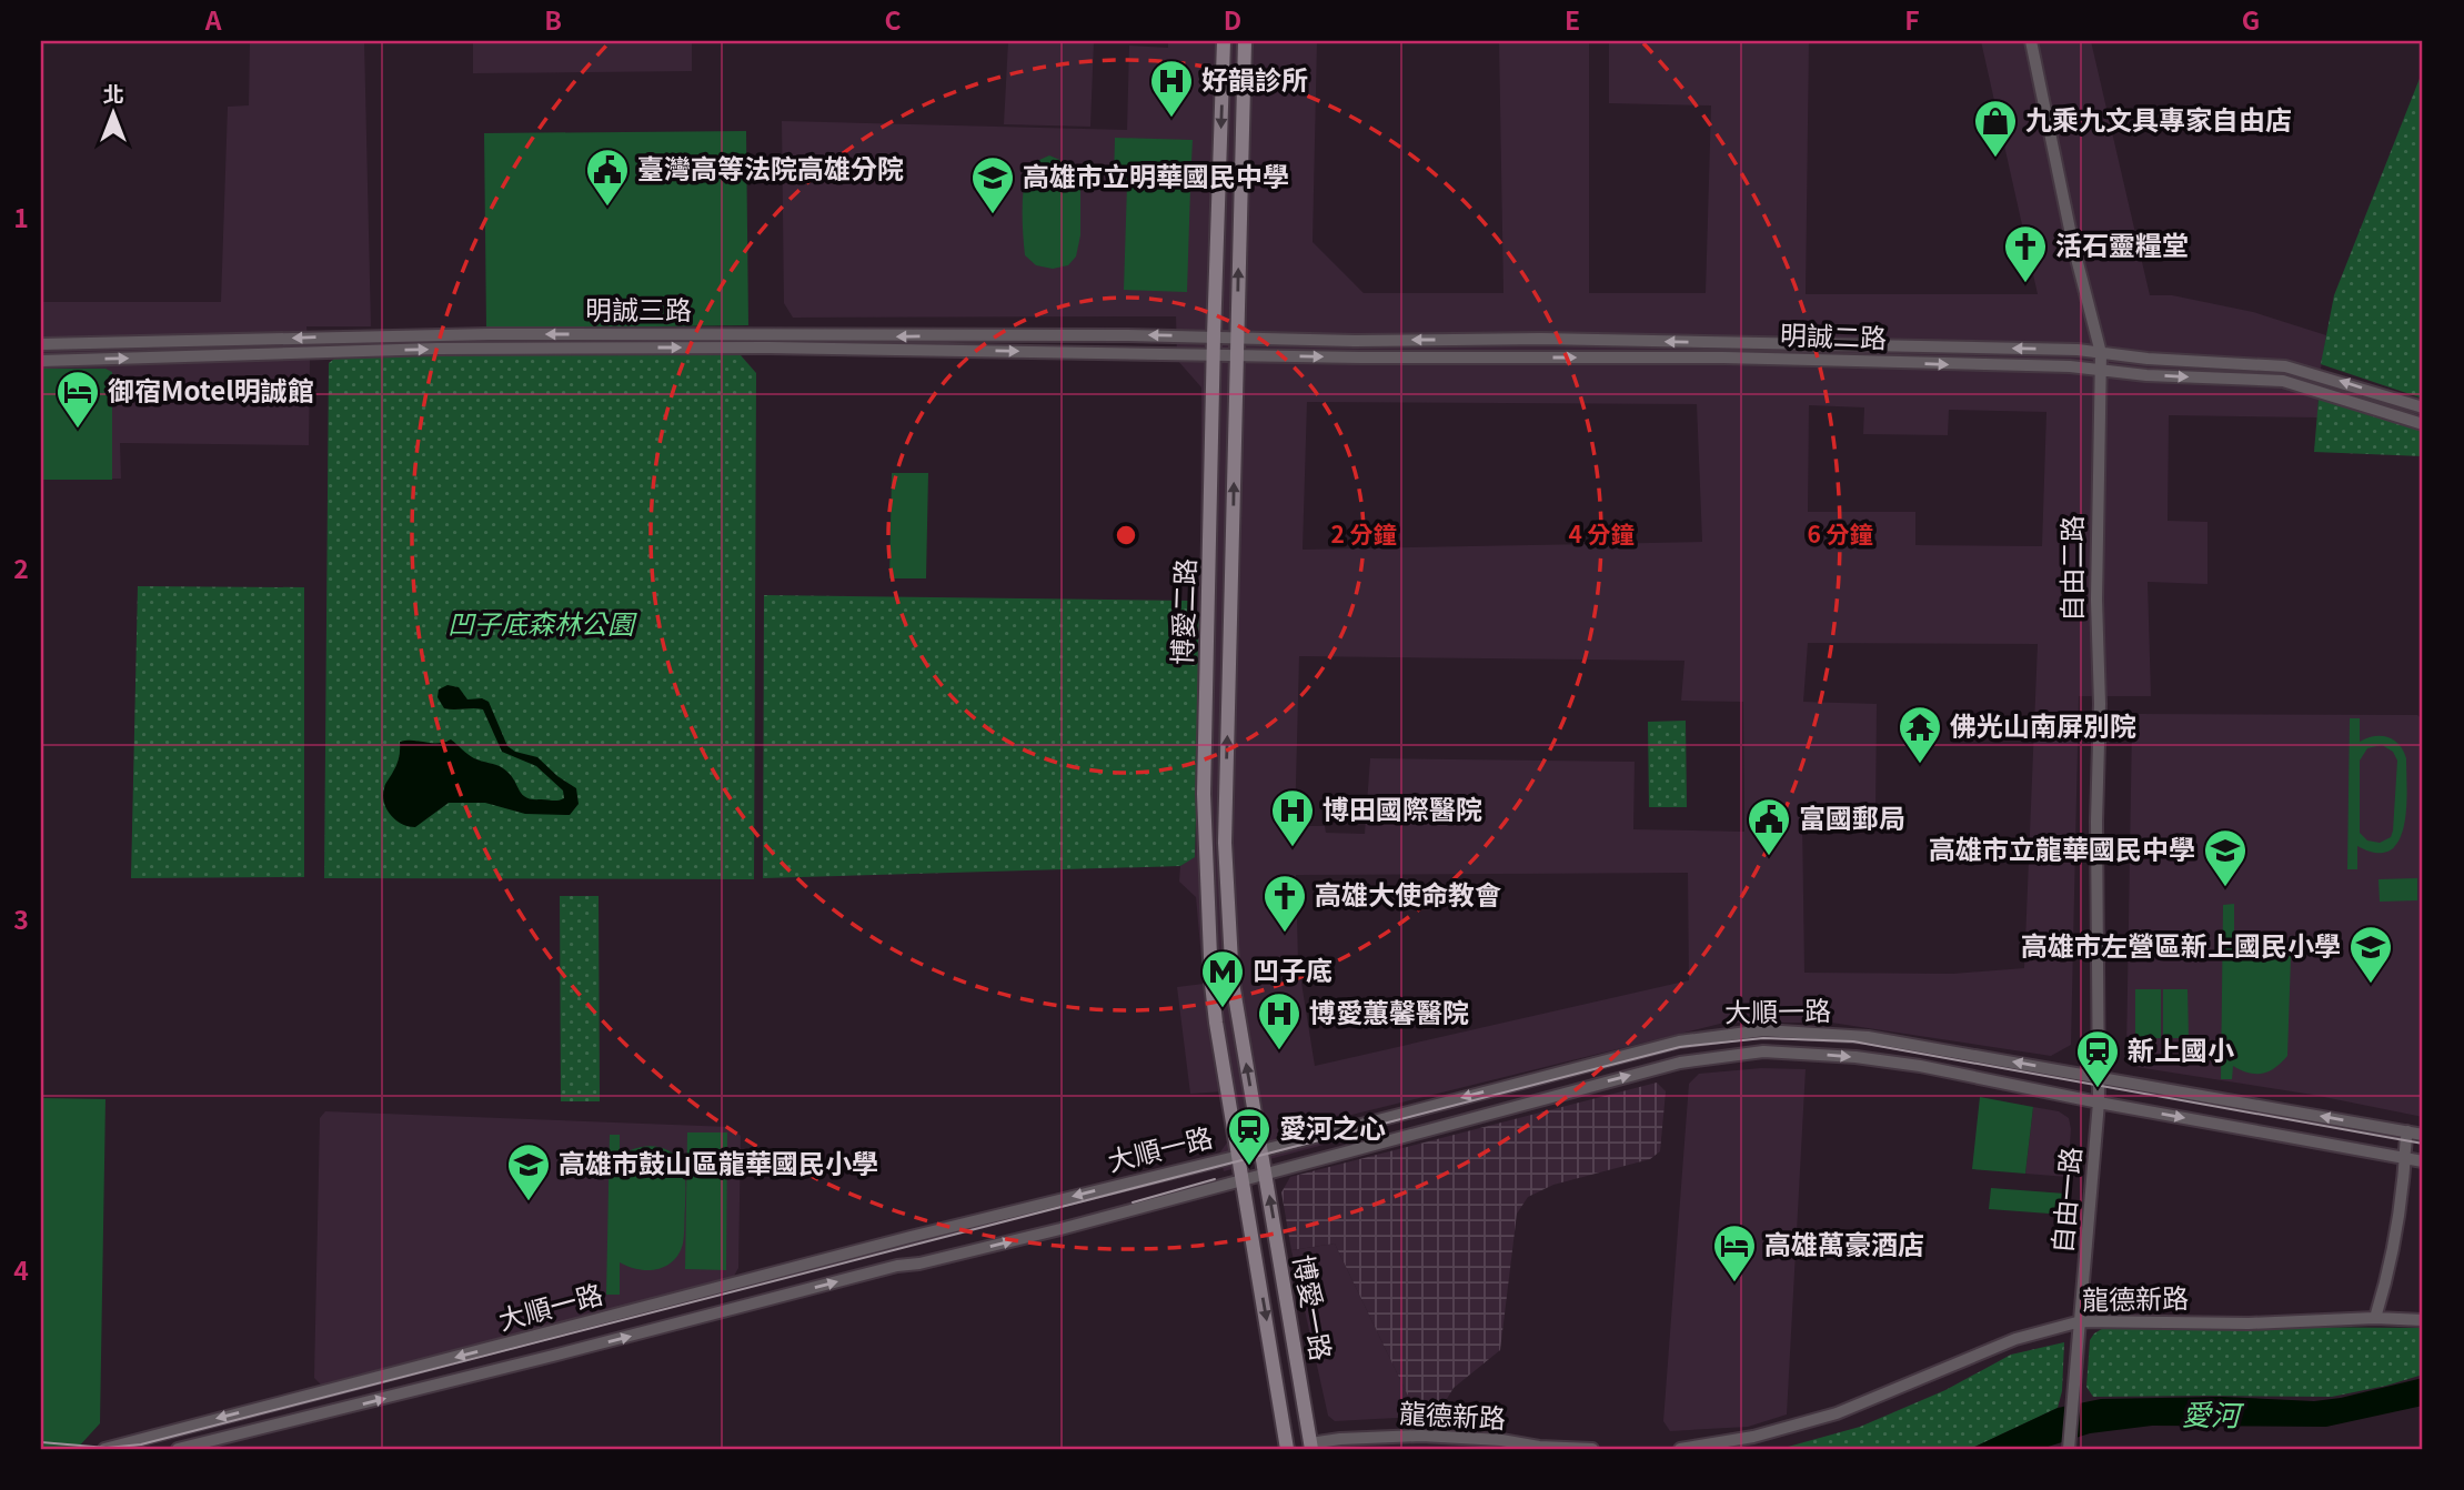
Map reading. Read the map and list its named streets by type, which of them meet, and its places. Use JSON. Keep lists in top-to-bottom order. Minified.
{"streets":{"main road":["博愛二路","博愛一路"],"street":["明誠三路","明誠二路","自由二路","大順一路","自由一路","龍德新路"]},"crossings":[["明誠三路","明誠二路"],["明誠三路","博愛二路"],["明誠二路","自由二路"],["明誠二路","博愛二路"],["自由二路","大順一路"],["自由二路","自由一路"],["博愛二路","大順一路"],["博愛二路","博愛一路"],["大順一路","自由一路"],["大順一路","博愛一路"],["自由一路","龍德新路"],["龍德新路","博愛一路"]],"water":["愛河"],"parks":["凹子底森林公園"],"places":{"hospital":["好韻診所","博田國際醫院","博愛蕙馨醫院"],"shop":["九乘九文具專家自由店"],"public building":["臺灣高等法院高雄分院","富國郵局"],"school or university":["高雄市立明華國民中學","高雄市立龍華國民中學","高雄市左營區新上國民小學","高雄市鼓山區龍華國民小學"],"church":["活石靈糧堂","高雄大使命教會"],"hotel":["御宿Motel明誠館","高雄萬豪酒店"],"temple":["佛光山南屏別院"],"metro station":["凹子底"],"station":["新上國小","愛河之心"]},"north":"top","grid":{"columns":["A","B","C","D","E","F","G"],"rows":["1","2","3","4"]},"rings":["2 分鐘","4 分鐘","6 分鐘"]}
